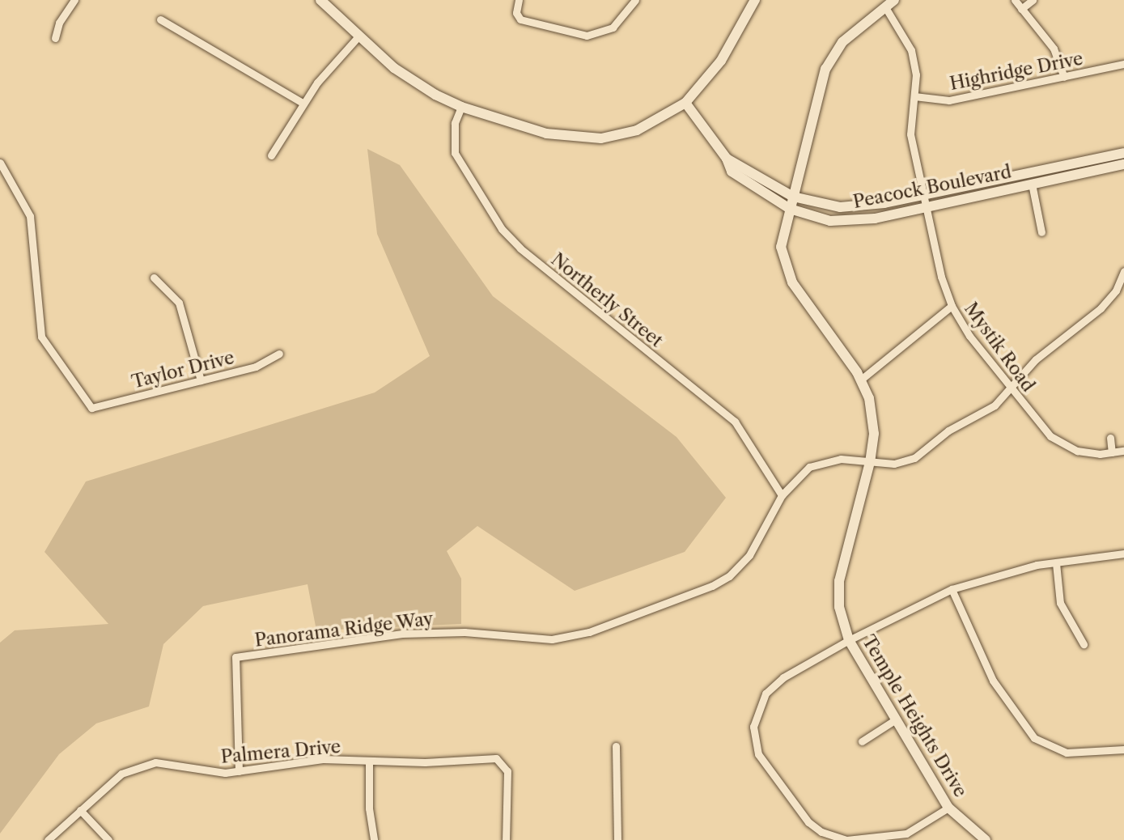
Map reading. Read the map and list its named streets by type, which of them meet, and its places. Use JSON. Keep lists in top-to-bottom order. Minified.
{"streets":{"street":["Highridge Drive","Peacock Boulevard","Northerly Street","Mystik Road","Taylor Drive","Panorama Ridge Way","Temple Heights Drive","Palmera Drive"]},"crossings":[["Highridge Drive","Mystik Road"],["Peacock Boulevard","Mystik Road"],["Peacock Boulevard","Temple Heights Drive"],["Northerly Street","Panorama Ridge Way"],["Mystik Road","Temple Heights Drive"],["Panorama Ridge Way","Palmera Drive"]]}
